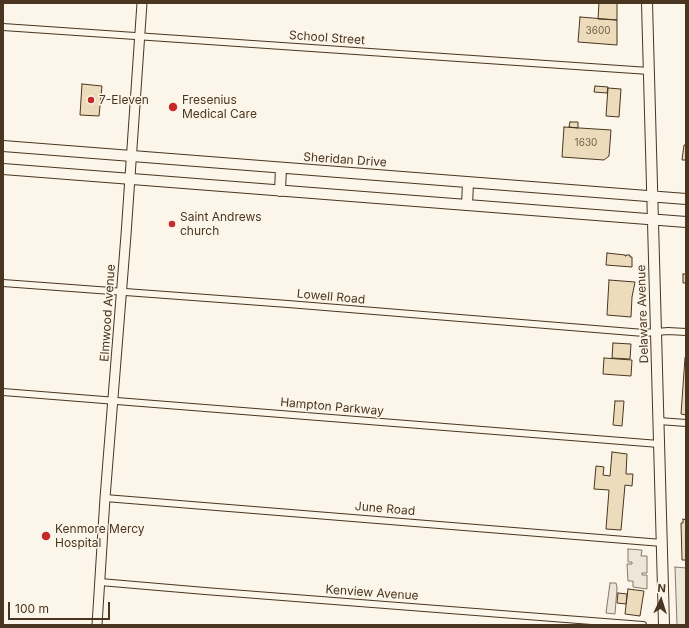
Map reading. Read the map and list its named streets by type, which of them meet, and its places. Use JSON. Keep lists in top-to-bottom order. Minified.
{"streets":{"main road":["Sheridan Drive","Delaware Avenue"],"street":["School Street","Lowell Road","Elmwood Avenue","Hampton Parkway","June Road","Kenview Avenue"]},"crossings":[["School Street","Elmwood Avenue"],["School Street","Delaware Avenue"],["Sheridan Drive","Elmwood Avenue"],["Sheridan Drive","Delaware Avenue"],["Lowell Road","Elmwood Avenue"],["Lowell Road","Delaware Avenue"],["Elmwood Avenue","Hampton Parkway"],["Elmwood Avenue","June Road"],["Elmwood Avenue","Kenview Avenue"],["Delaware Avenue","Hampton Parkway"],["Delaware Avenue","June Road"]],"places":["7-Eleven","Fresenius Medical Care","Saint Andrews church","Kenmore Mercy Hospital"],"house_numbers":["3600","1630"],"scale_bar":"100 m","north":"top"}
